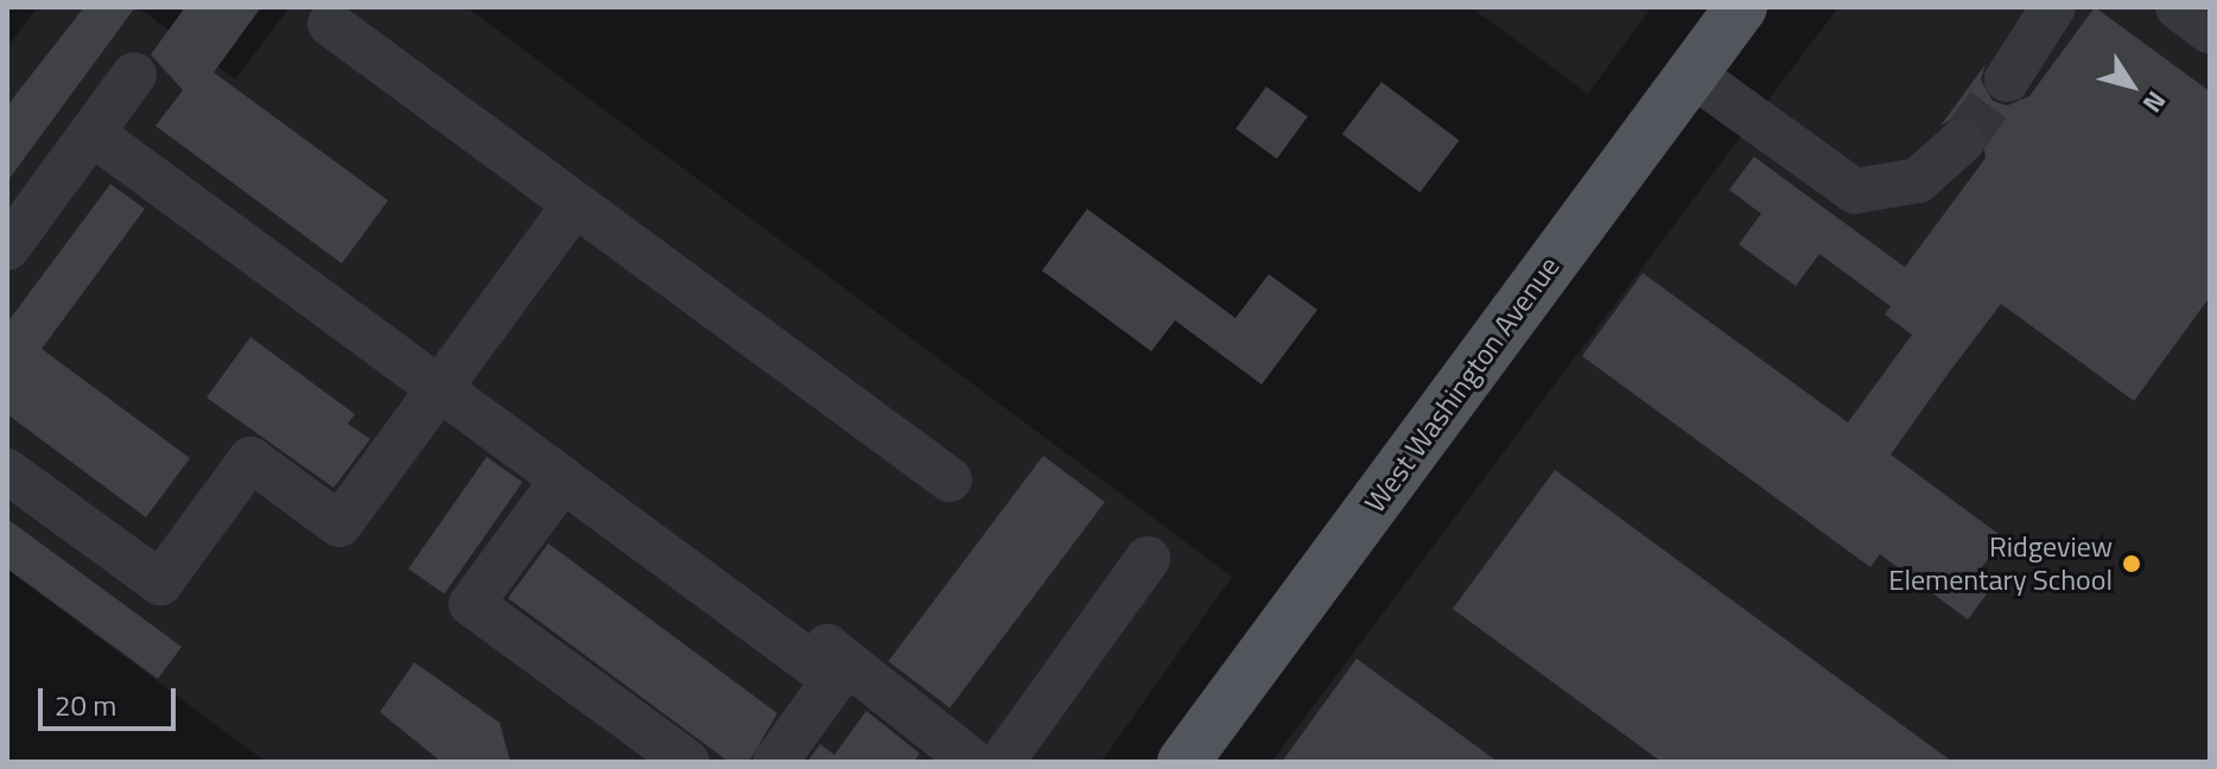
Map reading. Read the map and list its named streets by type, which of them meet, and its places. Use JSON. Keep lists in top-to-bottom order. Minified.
{"streets":{"main road":["West Washington Avenue"]},"places":["Ridgeview Elementary School"],"scale_bar":"20 m","north":"bottom right"}
